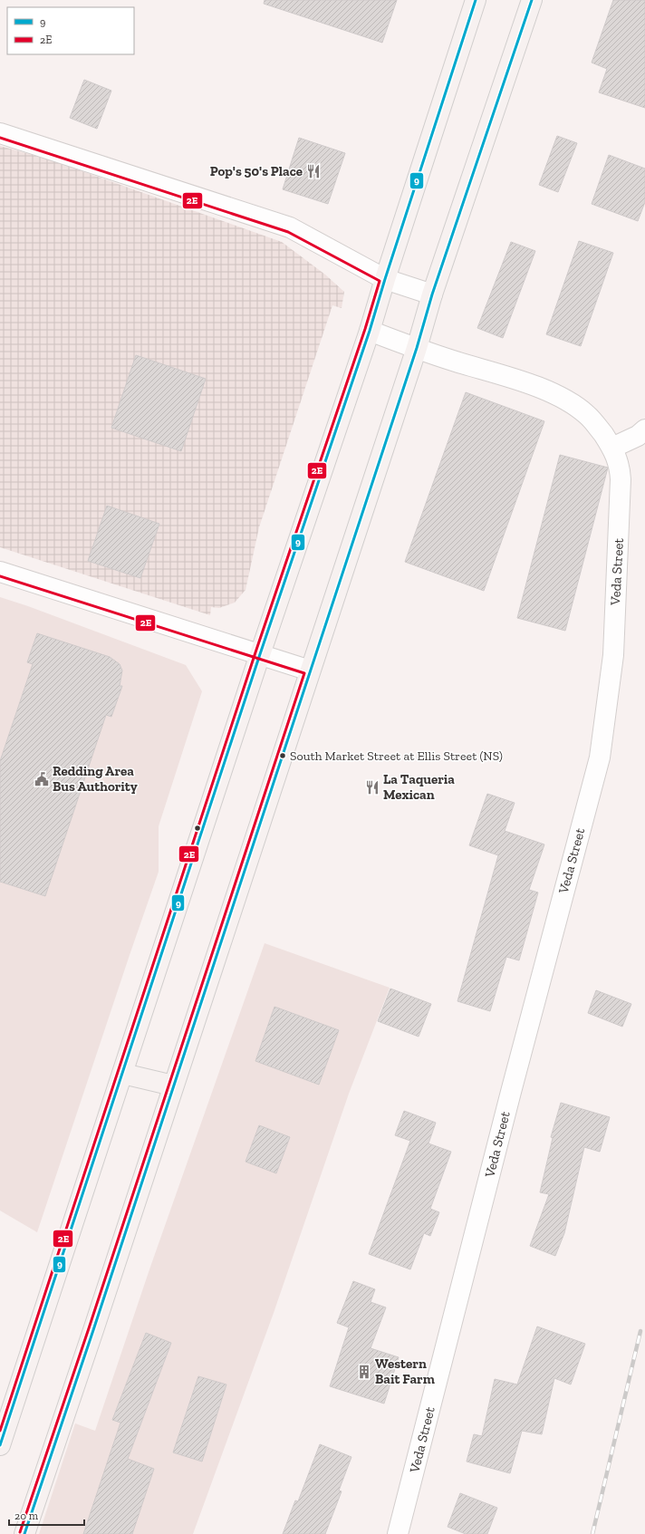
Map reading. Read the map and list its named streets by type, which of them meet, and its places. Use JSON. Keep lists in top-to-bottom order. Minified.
{"streets":{"street":["Veda Street"]},"places":{"restaurant":["Pop's 50's Place","La Taqueria Mexican"],"other":["South Market Street at Ellis Street (NS)"],"public building":["Redding Area Bus Authority"],"building":["Western Bait Farm"]},"lines":["transit line 9","transit line 2E"],"legend":["9","2E"],"scale_bar":"20 m"}
